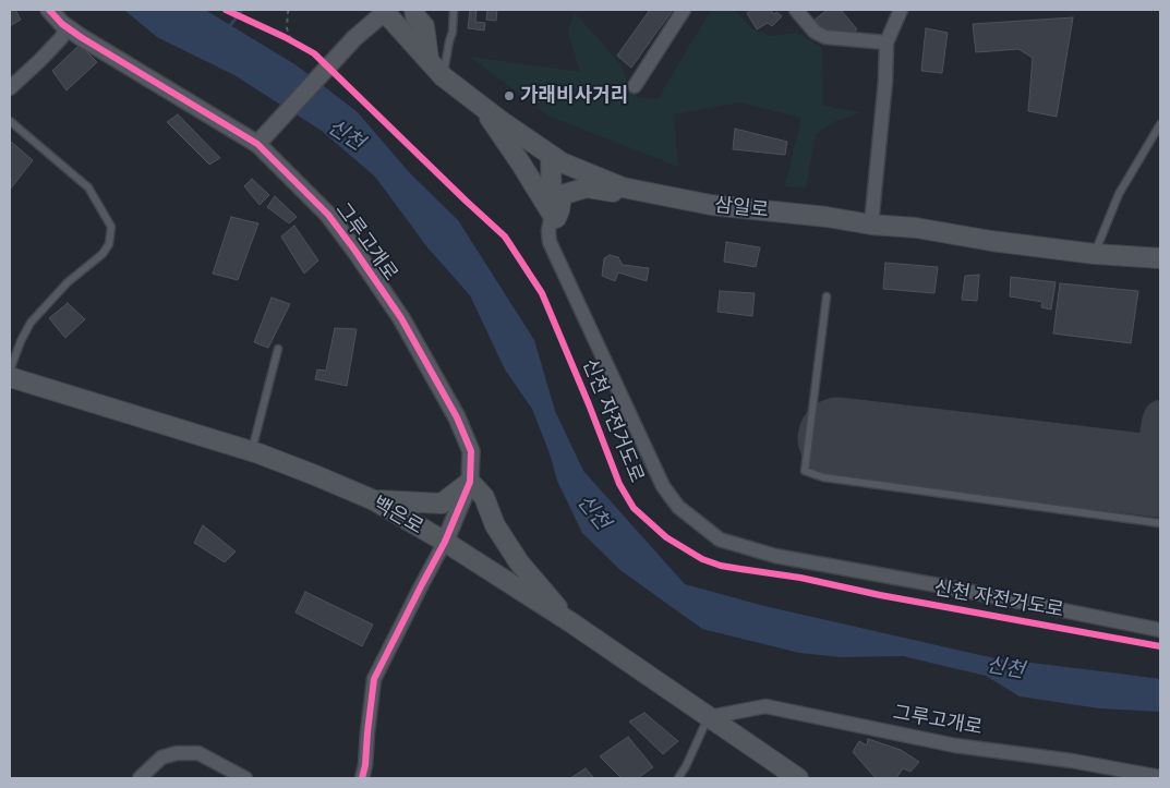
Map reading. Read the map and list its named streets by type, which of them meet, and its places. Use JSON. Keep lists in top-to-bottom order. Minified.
{"streets":{"main road":["삼일로","백은로"],"street":["그루고개로"],"cycle path":["신천 자전거도로"]},"crossings":[["그루고개로","백은로"]],"water":["신천"],"places":["가래비사거리"]}
